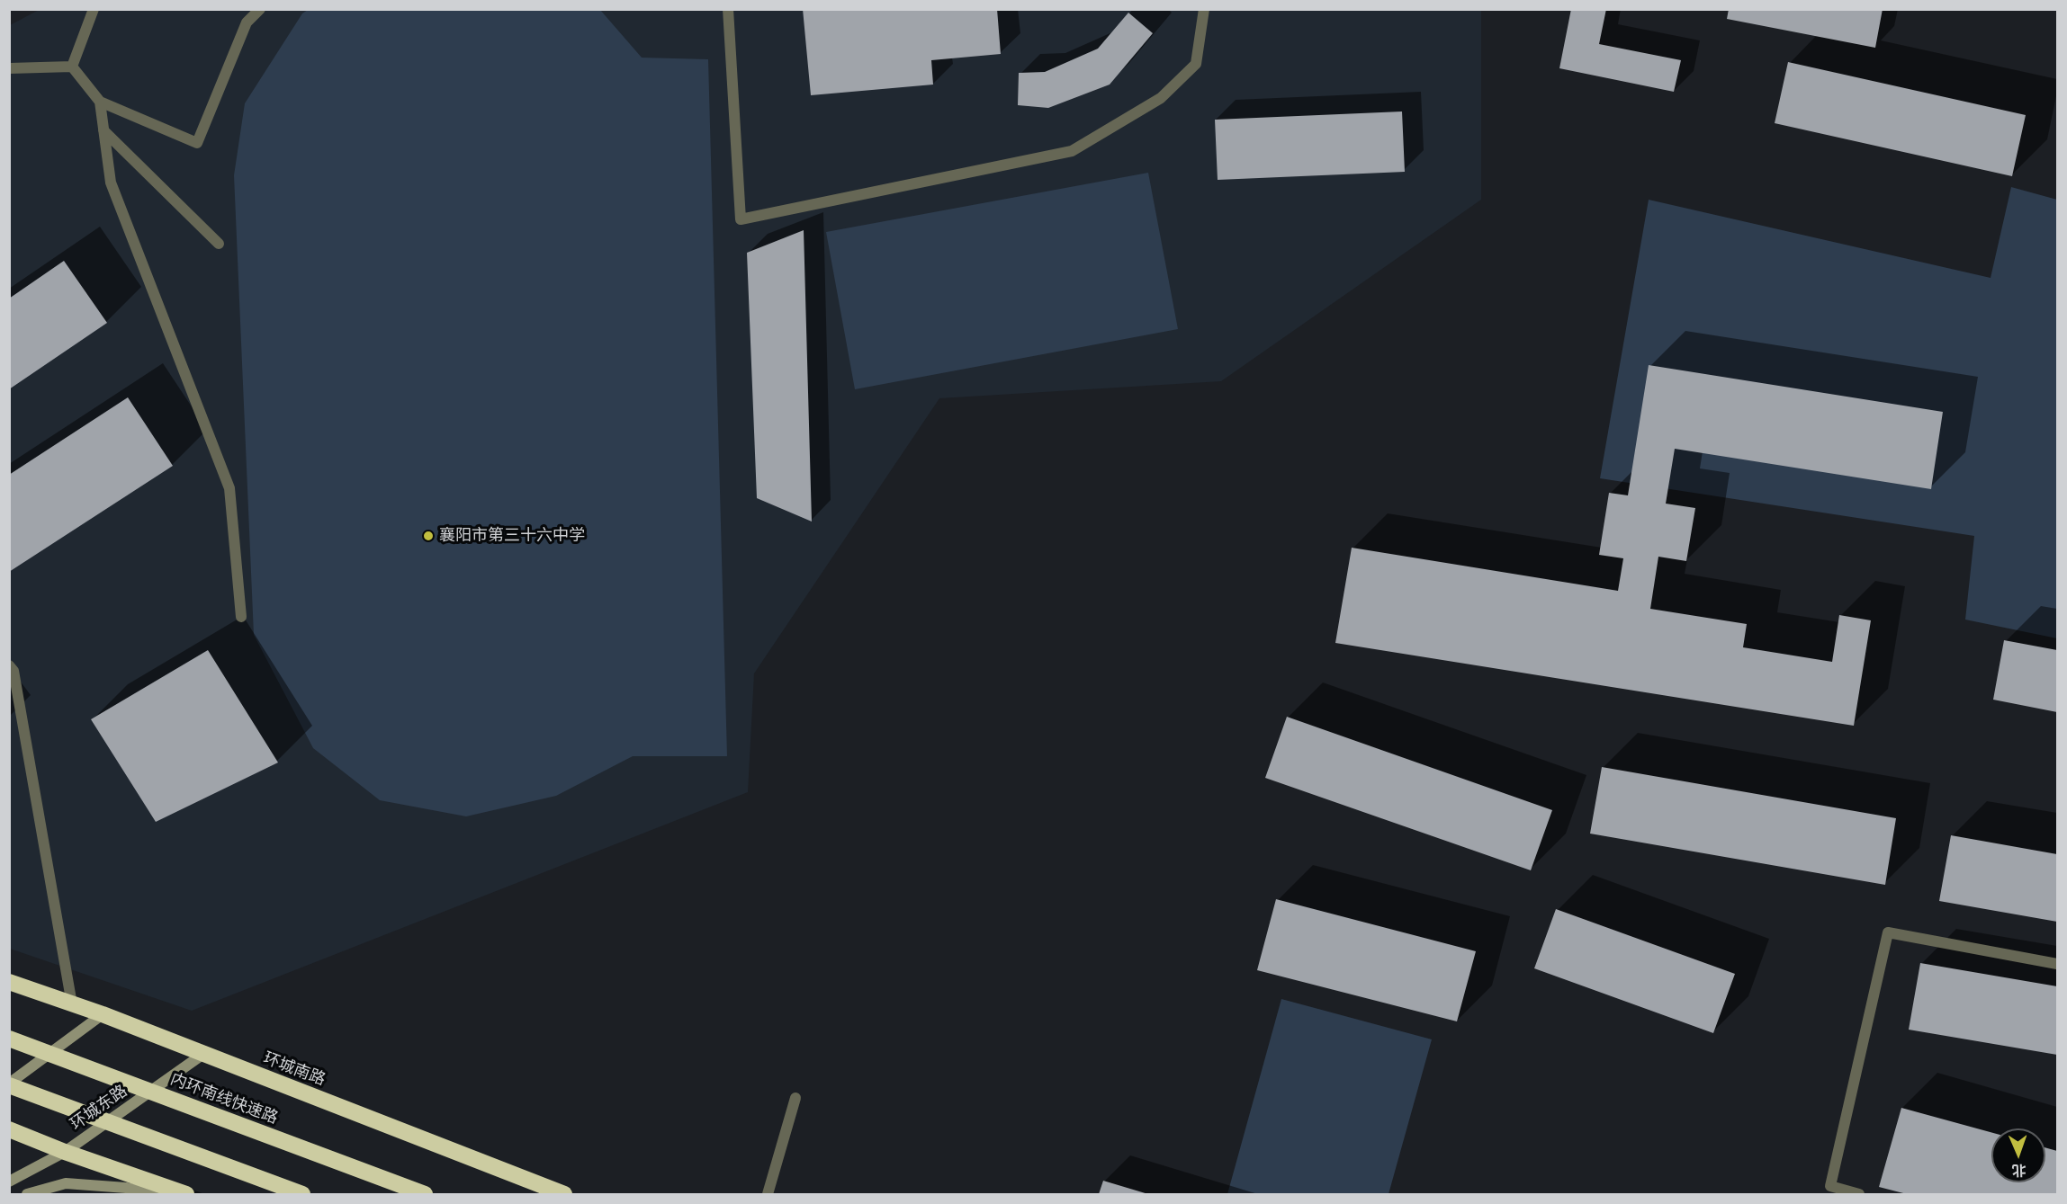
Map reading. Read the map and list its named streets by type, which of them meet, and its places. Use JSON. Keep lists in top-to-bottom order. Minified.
{"streets":{"highway":["环城南路","内环南线快速路"],"main road":["环城东路"]},"crossings":[["环城南路","环城东路"]],"places":["襄阳市第三十六中学"],"north":"bottom"}
